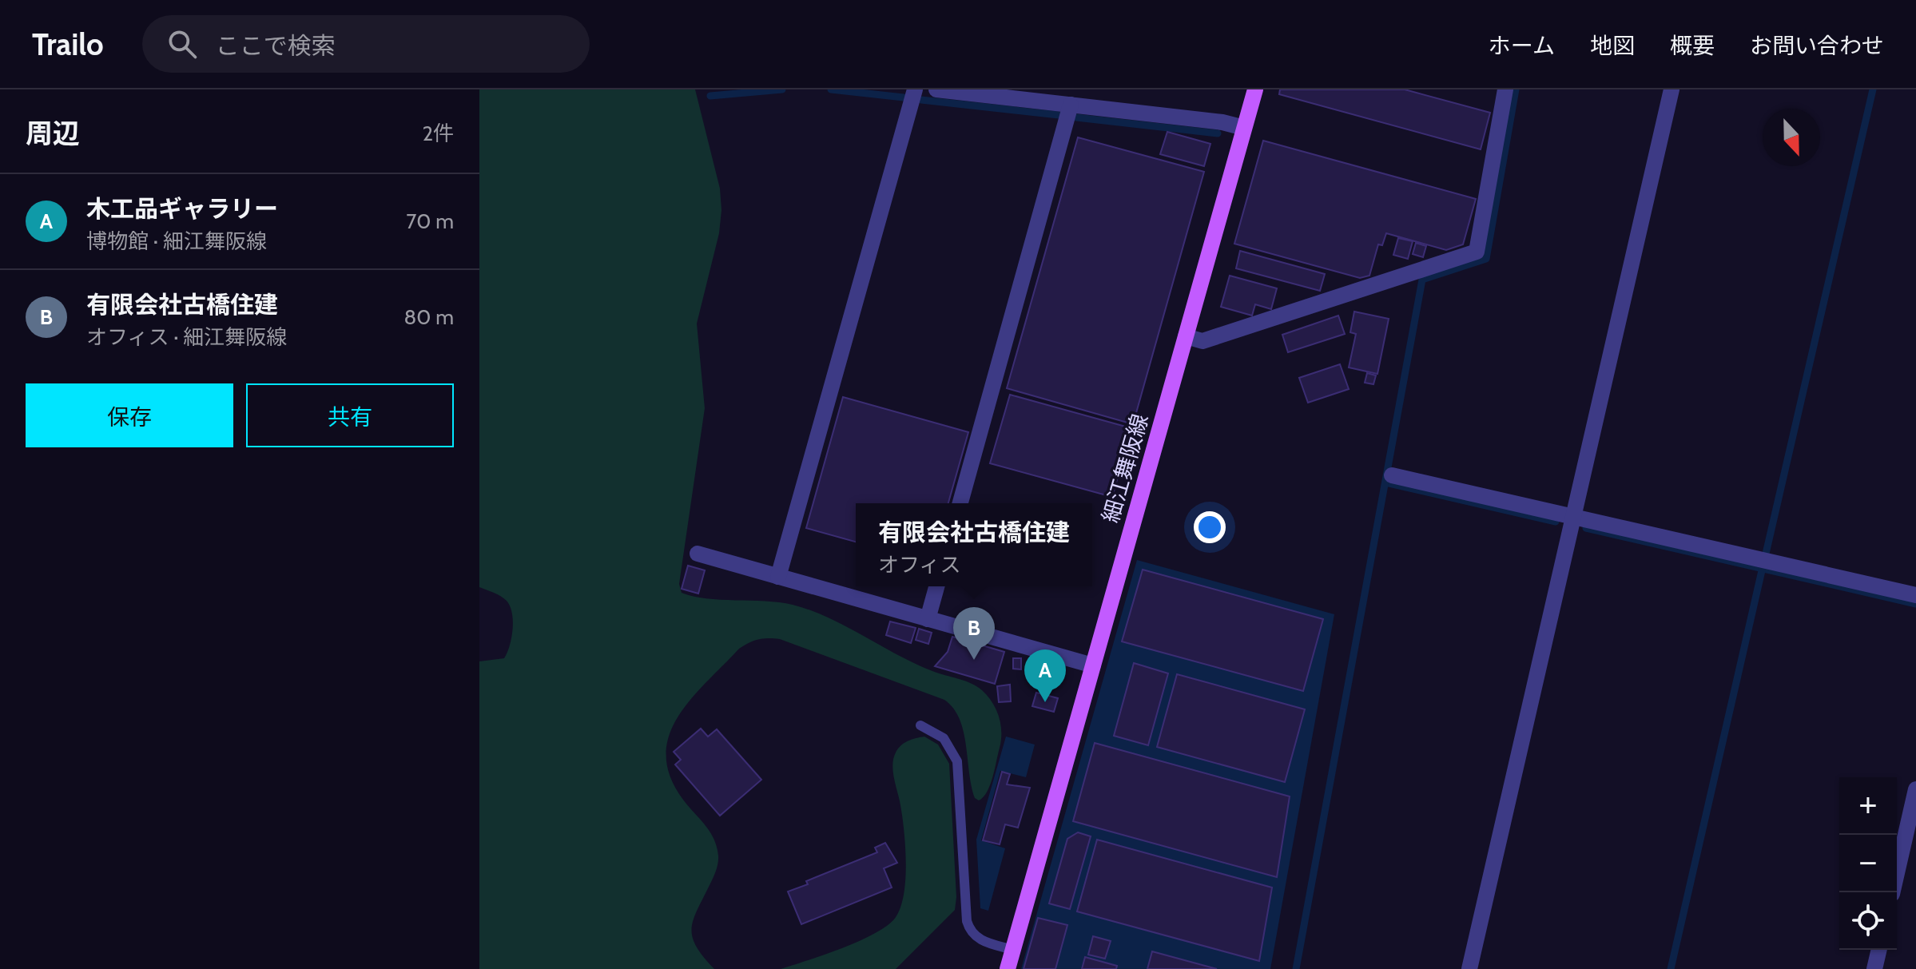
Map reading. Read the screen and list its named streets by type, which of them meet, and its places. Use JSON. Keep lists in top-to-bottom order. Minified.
{"streets":{"main road":["細江舞阪線"]},"north":"bottom","page":{"header":"Trailo","search":"ここで検索","nav":["ホーム","地図","概要","お問い合わせ"],"heading":["周辺","2件"],"list":[{"mark":"A","name":"木工品ギャラリー","note":"博物館 · 細江舞阪線","value":"70 m"},{"mark":"B","name":"有限会社古橋住建","note":"オフィス · 細江舞阪線","value":"80 m"}],"buttons":["保存","共有"],"popup":["有限会社古橋住建","オフィス"],"pins":["B","A"],"map_buttons":["+","−"]}}
